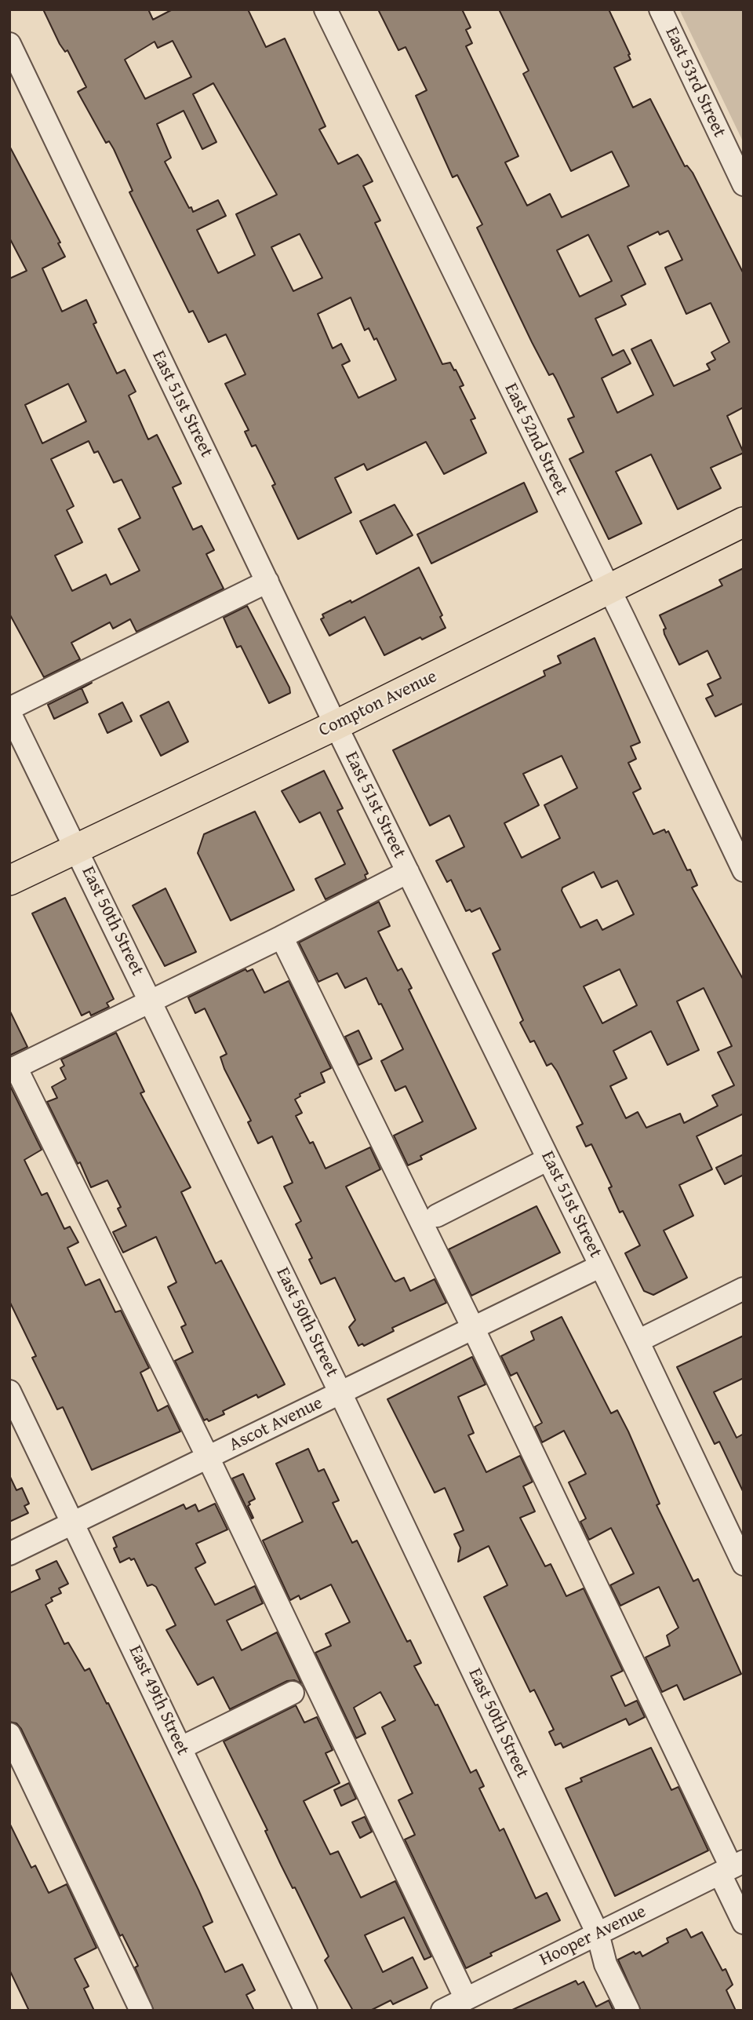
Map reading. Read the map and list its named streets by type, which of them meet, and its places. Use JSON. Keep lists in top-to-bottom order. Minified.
{"streets":{"main road":["Compton Avenue"],"street":["East 53rd Street","East 51st Street","East 52nd Street","East 50th Street","Ascot Avenue","East 49th Street","Hooper Avenue"]},"crossings":[["East 51st Street","Compton Avenue"],["East 51st Street","Ascot Avenue"],["East 52nd Street","Compton Avenue"],["Compton Avenue","East 50th Street"],["East 50th Street","Ascot Avenue"],["East 50th Street","Hooper Avenue"],["Ascot Avenue","East 49th Street"]]}
